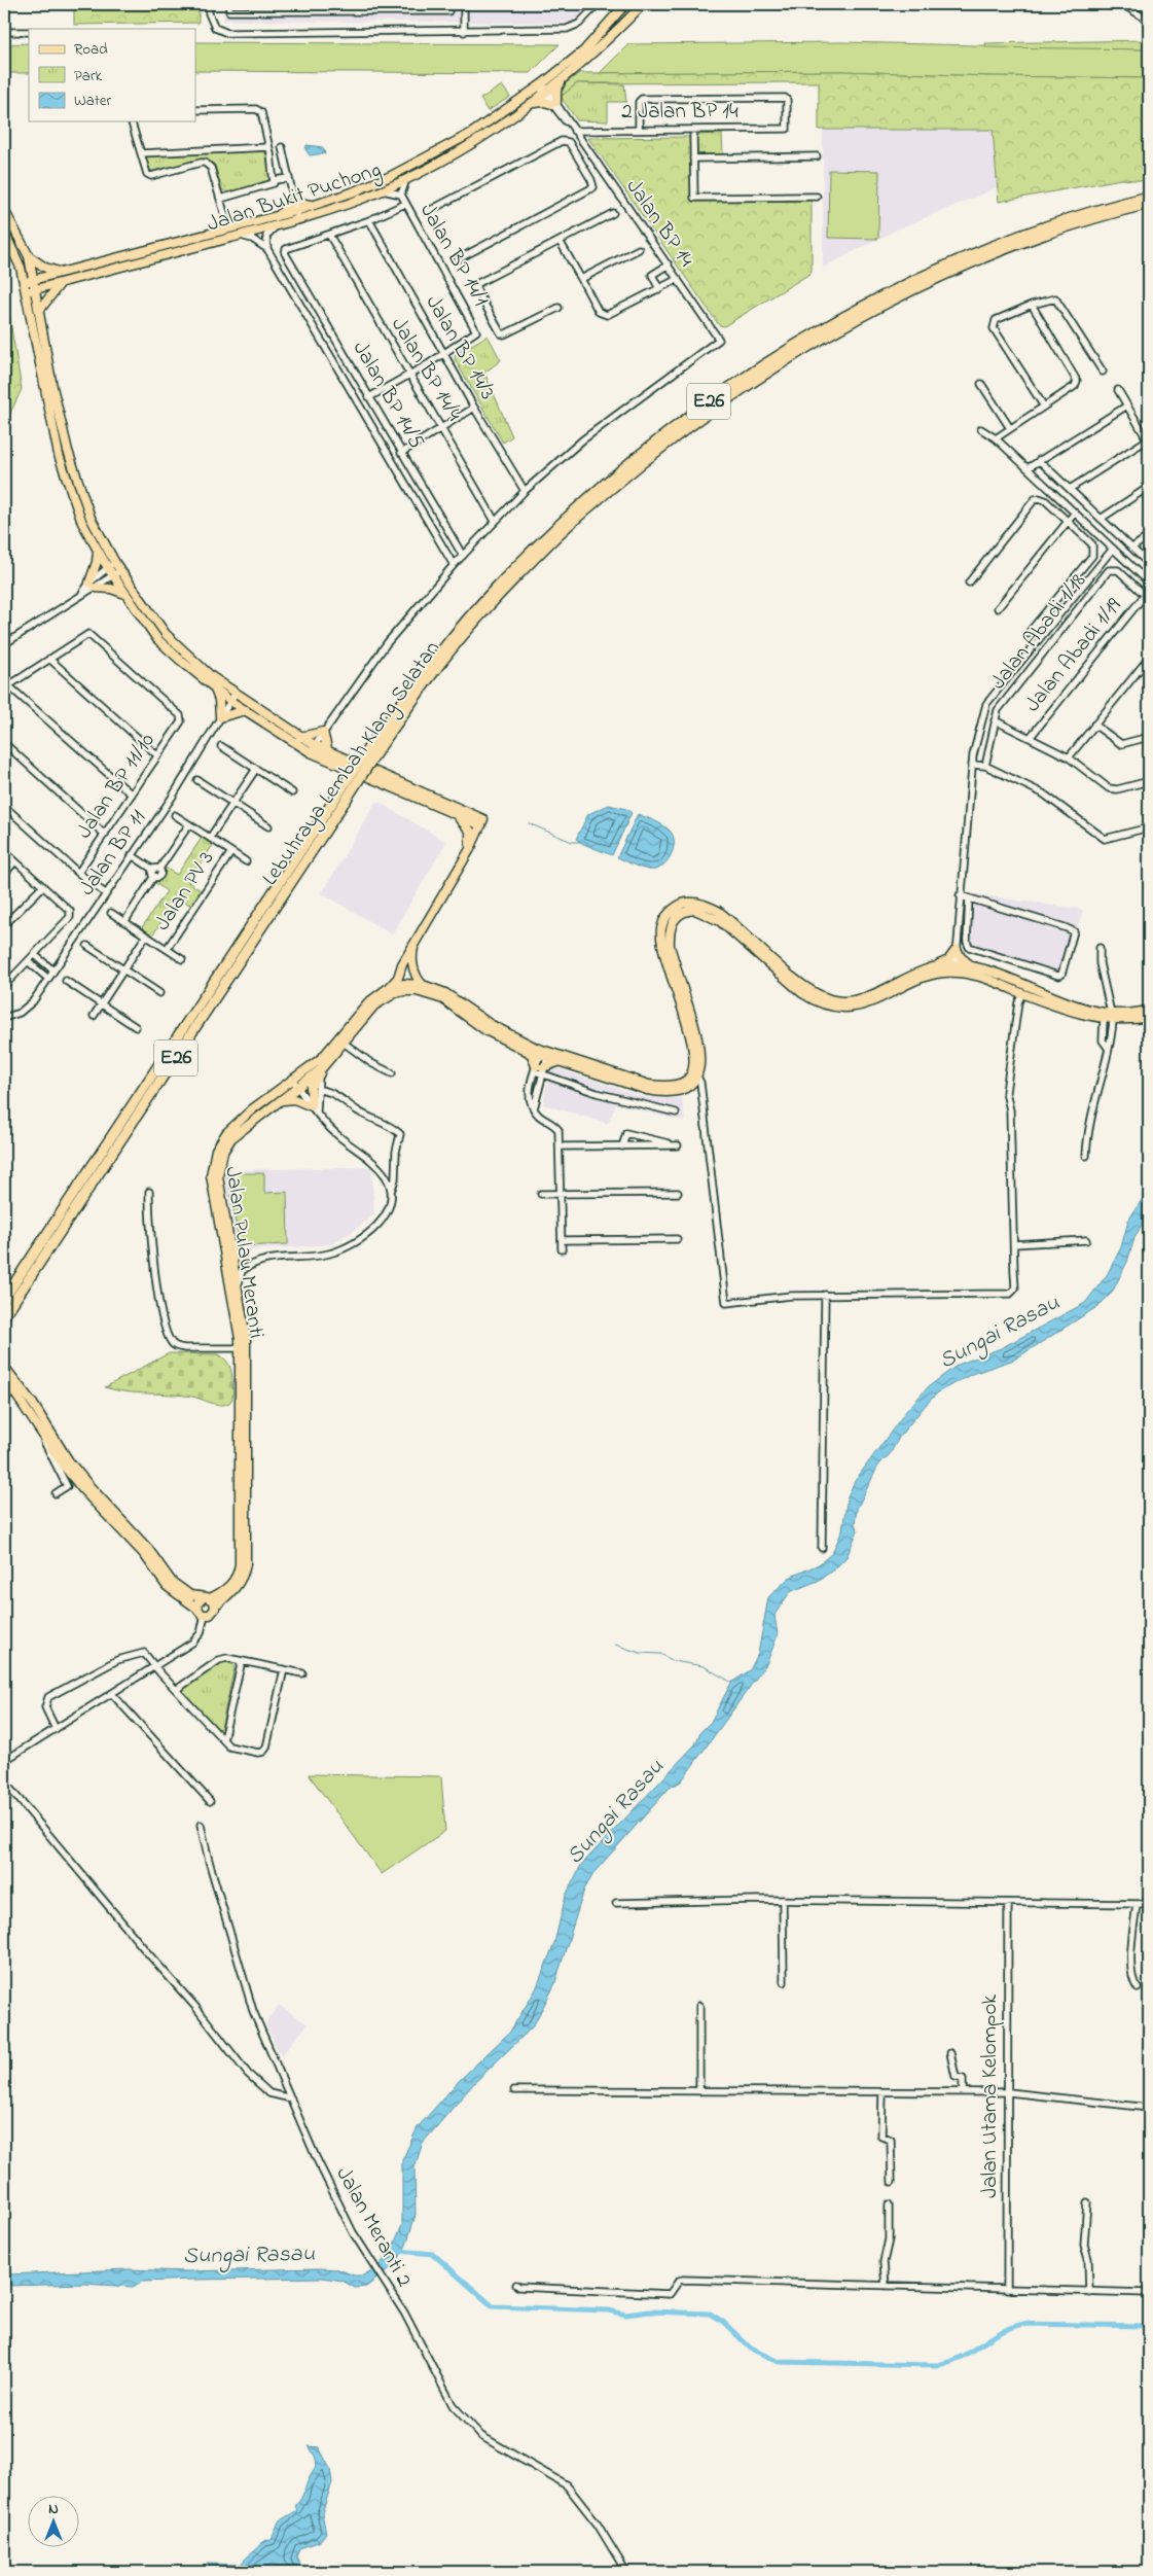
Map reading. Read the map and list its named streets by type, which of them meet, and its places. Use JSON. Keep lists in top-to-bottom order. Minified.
{"streets":{"highway":["E26","Lebuhraya Lembah Klang Selatan"],"main road":["Jalan Bukit Puchong","Jalan Pulau Meranti"],"street":["2 Jalan BP 14","Jalan BP 14","Jalan BP 14/1","Jalan BP 14/3","Jalan BP 14/4","Jalan BP 14/5","Jalan Abadi 1/18","Jalan Abadi 1/19","Jalan BP 11/10","Jalan BP 11","Jalan PV 3","Jalan Utama Kelompok","Jalan Meranti 2"]},"crossings":[["2 Jalan BP 14","Jalan BP 14"],["Jalan Bukit Puchong","Jalan BP 14"],["Jalan BP 14","Jalan BP 14/3"],["Jalan BP 14/1","Jalan BP 14/3"],["Jalan BP 14/4","Jalan BP 14/5"],["Jalan Abadi 1/18","Jalan Abadi 1/19"]],"water":["Sungai Rasau"],"legend":["Road","Park","Water"],"north":"top"}
